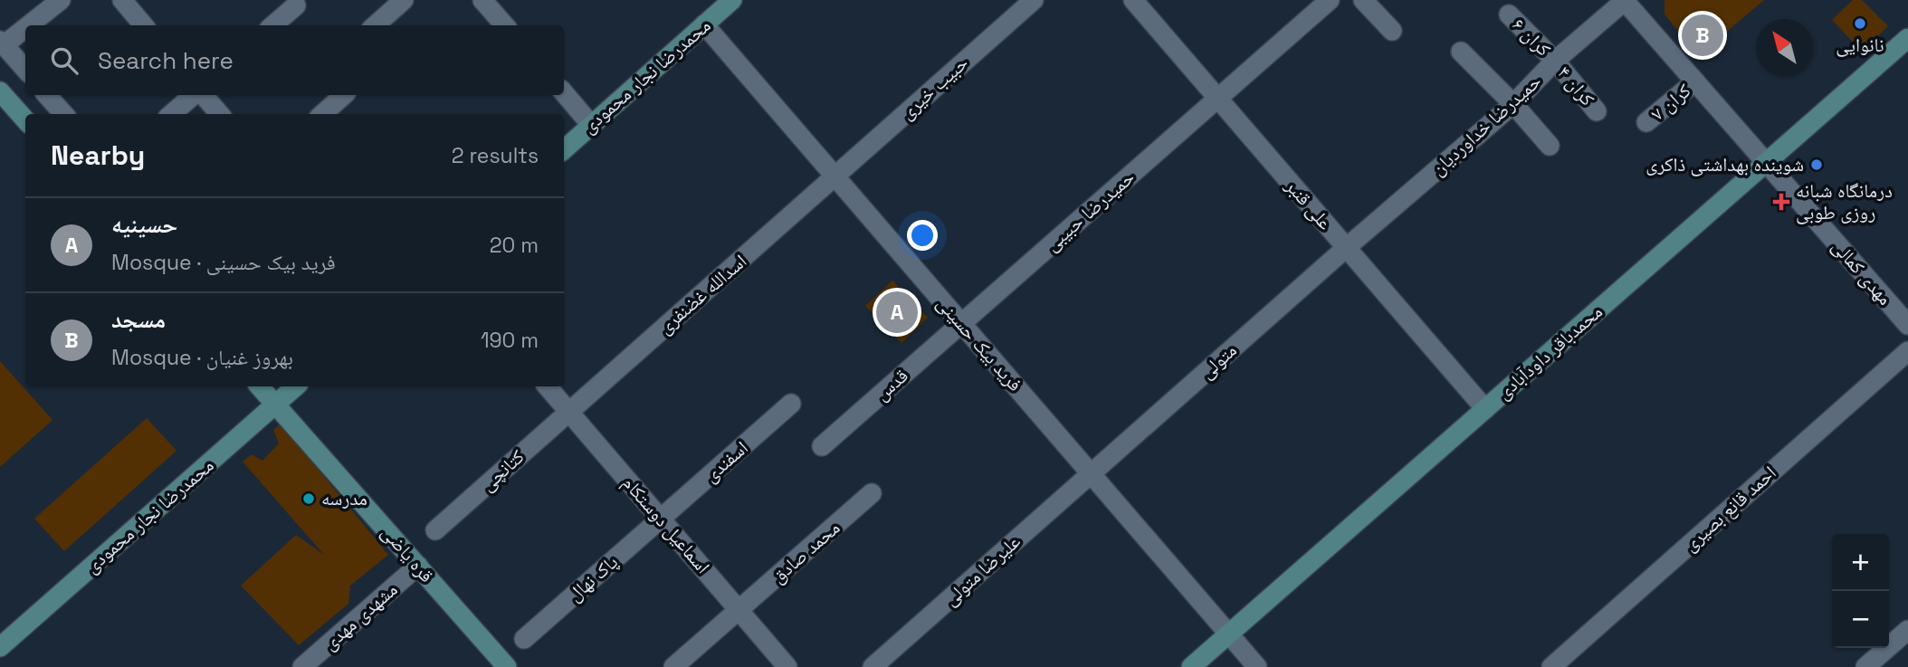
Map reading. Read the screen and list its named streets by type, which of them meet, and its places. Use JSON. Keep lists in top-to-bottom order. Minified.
{"streets":{"street":["کران ۶","محمدرضا نجار محمودی","کران ۴","حبیب خیری","کران ۷","حمیدرضا خداوردیان","علی قنبر","حمیدرضا حبیبی","مهدی کمالی","اسدالله غضنفری","فرید بیک حسینی","محمدباقر داودآبادی","متولی","قدس","اسفندی","کتانچی","احمد قانع بصیری","اسماعیل دوستکام","محمد صادق","قره یاضی","علیرضا متولی","پاک نهال","مشهدی مهدی"]},"crossings":[["کران ۶","کران ۴"],["کران ۶","حمیدرضا خداوردیان"],["محمدرضا نجار محمودی","فرید بیک حسینی"],["محمدرضا نجار محمودی","قره یاضی"],["کران ۴","حمیدرضا خداوردیان"],["حبیب خیری","اسدالله غضنفری"],["حبیب خیری","فرید بیک حسینی"],["کران ۷","مهدی کمالی"],["حمیدرضا خداوردیان","علی قنبر"],["حمیدرضا خداوردیان","مهدی کمالی"],["حمیدرضا خداوردیان","متولی"],["علی قنبر","حمیدرضا حبیبی"],["علی قنبر","محمدباقر داودآبادی"],["علی قنبر","متولی"],["حمیدرضا حبیبی","فرید بیک حسینی"],["حمیدرضا حبیبی","قدس"],["مهدی کمالی","محمدباقر داودآبادی"],["اسدالله غضنفری","فرید بیک حسینی"],["اسدالله غضنفری","کتانچی"],["اسدالله غضنفری","اسماعیل دوستکام"],["فرید بیک حسینی","محمدباقر داودآبادی"],["فرید بیک حسینی","متولی"],["فرید بیک حسینی","قدس"],["فرید بیک حسینی","علیرضا متولی"],["متولی","علیرضا متولی"],["اسفندی","اسماعیل دوستکام"],["اسفندی","پاک نهال"],["کتانچی","اسماعیل دوستکام"],["اسماعیل دوستکام","محمد صادق"],["اسماعیل دوستکام","پاک نهال"],["قره یاضی","مشهدی مهدی"]],"places":{"other":["نانوایی","شوینده بهداشتی ذاکری","مدرسه"],"health":["درمانگاه شبانه روزی طوبی"]},"north":"top left","page":{"pins":["B","A"],"search":"Search here","heading":["Nearby","2 results"],"list":[{"mark":"A","name":"حسینیه","note":"Mosque · فرید بیک حسینی","value":"20 m"},{"mark":"B","name":"مسجد","note":"Mosque · بهروز غنیان","value":"190 m"}],"map_buttons":["+","−"]}}
